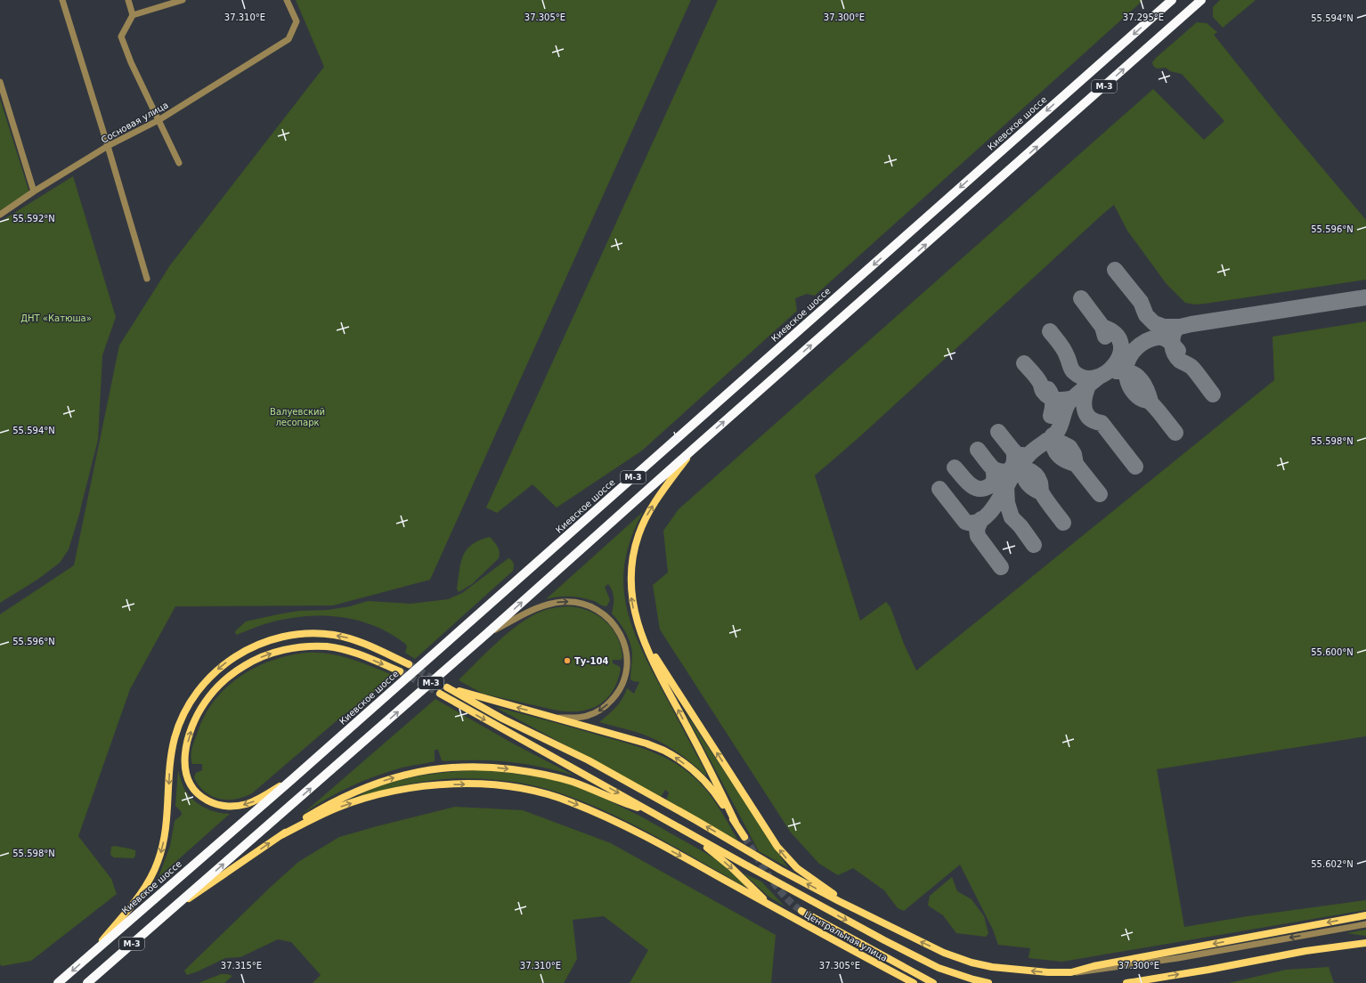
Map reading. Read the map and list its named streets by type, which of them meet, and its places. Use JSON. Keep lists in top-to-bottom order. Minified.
{"streets":{"highway":["М-3","Киевское шоссе"],"main road":["Центральная улица"],"street":["Сосновая улица"]},"parks":["ДНТ «Катюша»","Валуевский лесопарк"],"places":["Ту-104"],"coordinates":["37.310°E","37.305°E","37.300°E","37.295°E","55.594°N","55.592°N","55.596°N","55.598°N","55.600°N","55.602°N","37.315°E"]}
